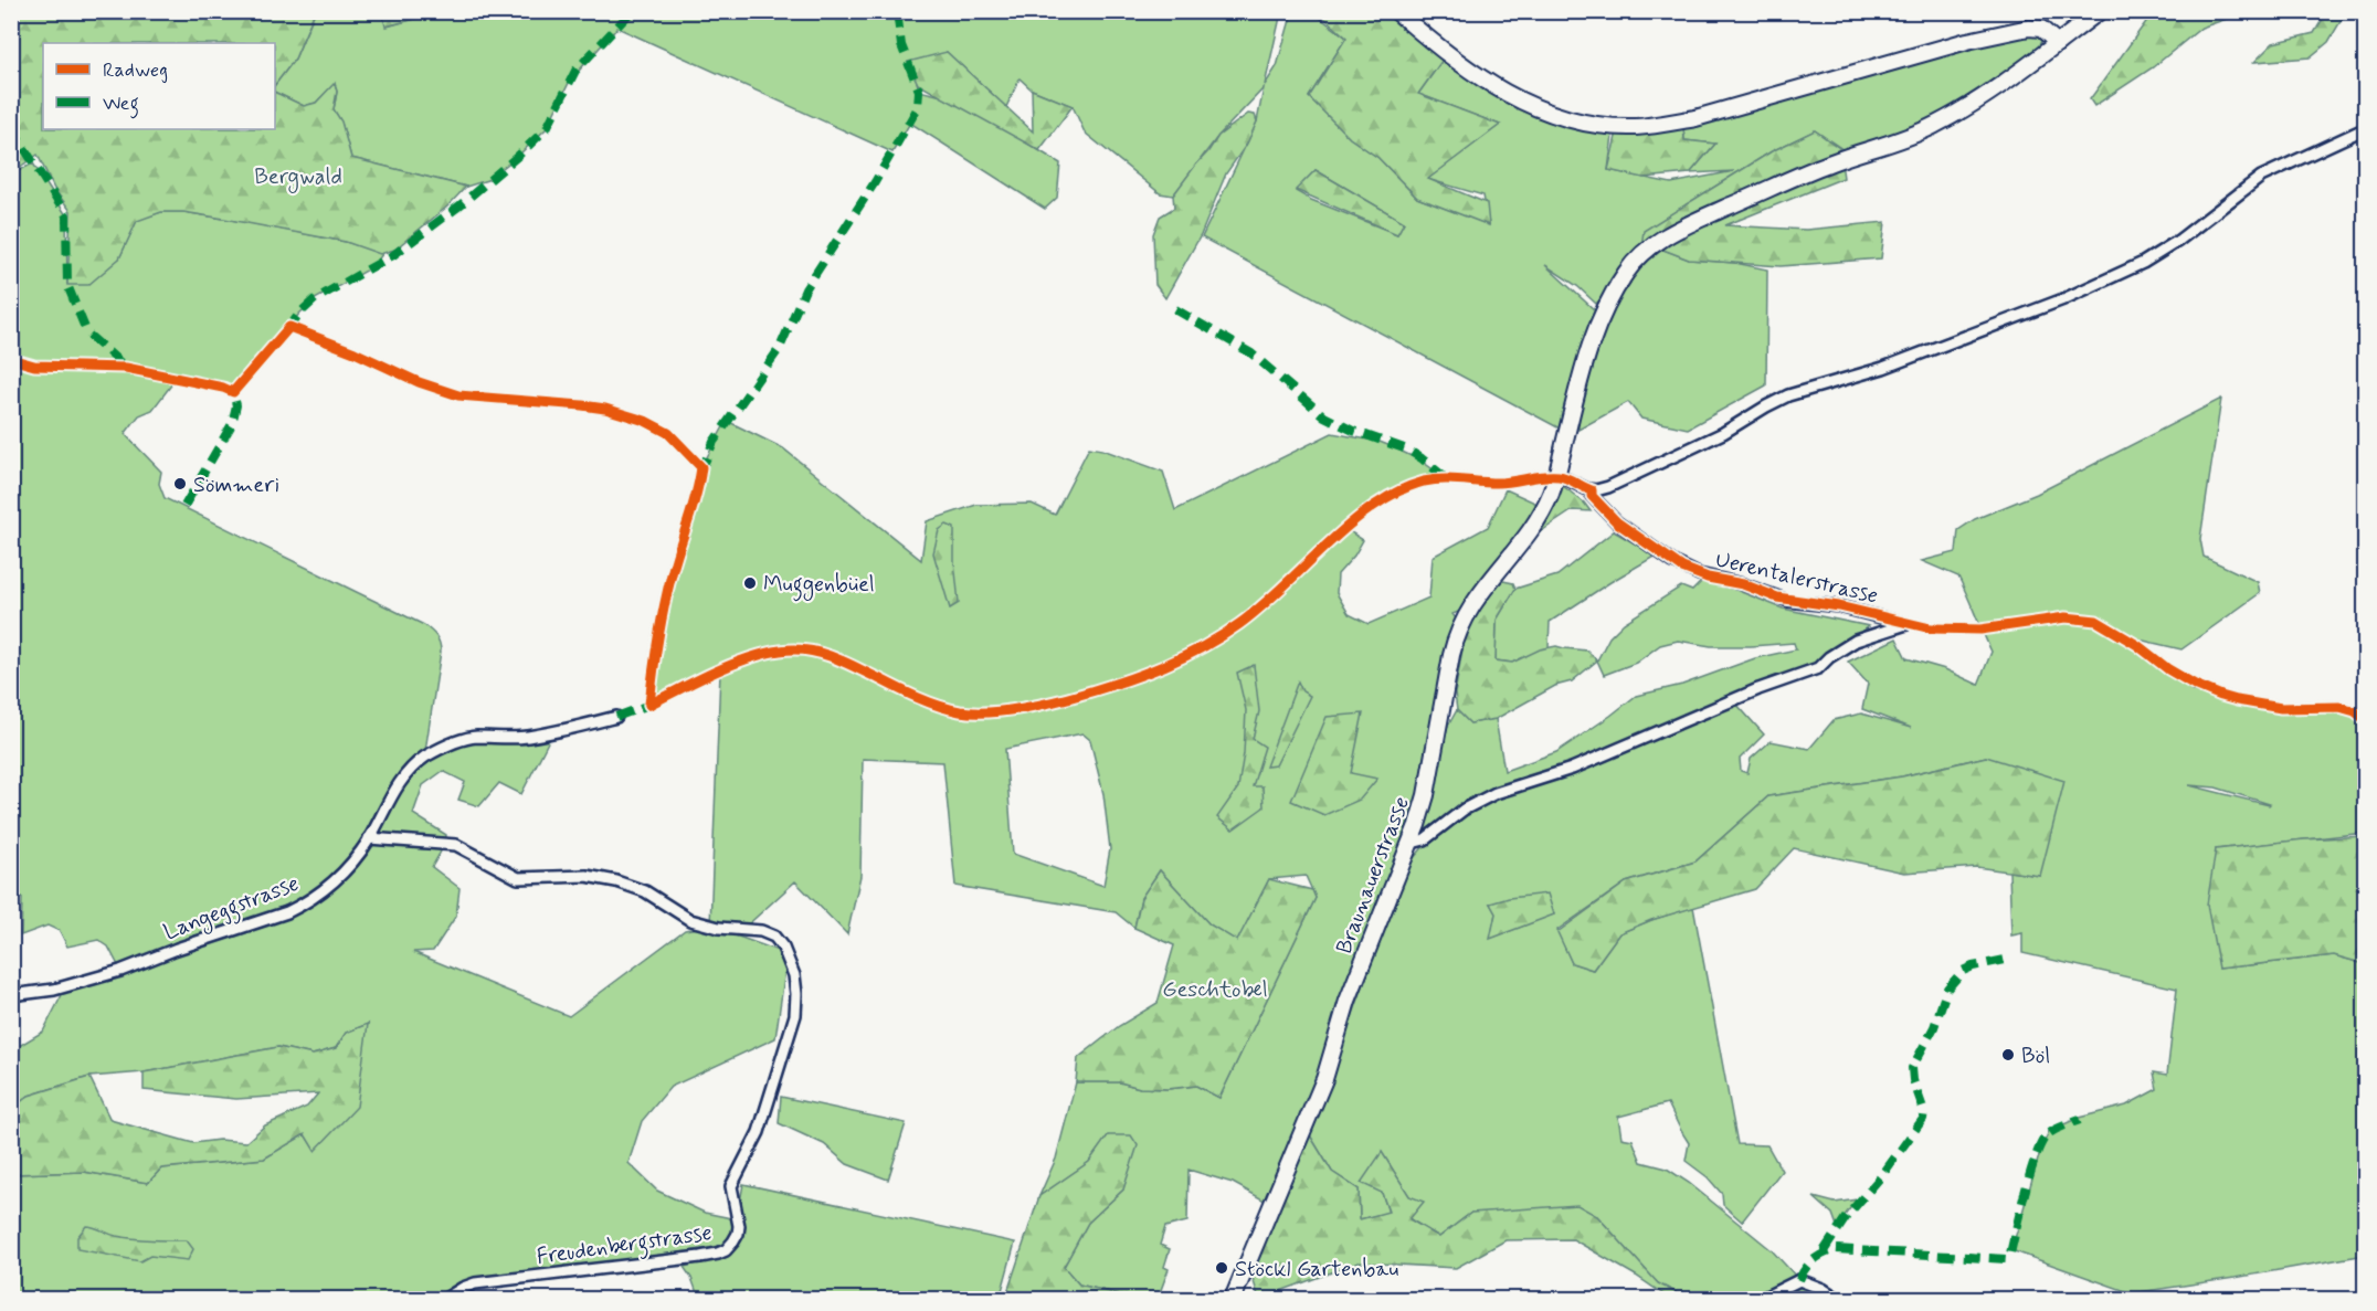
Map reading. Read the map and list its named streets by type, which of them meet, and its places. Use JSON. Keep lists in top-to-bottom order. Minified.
{"streets":{"street":["Uerentalerstrasse","Braunauerstrasse","Langeggstrasse","Freudenbergstrasse"]},"crossings":[["Uerentalerstrasse","Braunauerstrasse"],["Langeggstrasse","Freudenbergstrasse"]],"parks":["Bergwald","Geschtobel"],"places":["Sömmeri","Muggenbüel","Böl","Stöckl Gartenbau"],"legend":["Radweg","Weg"]}
